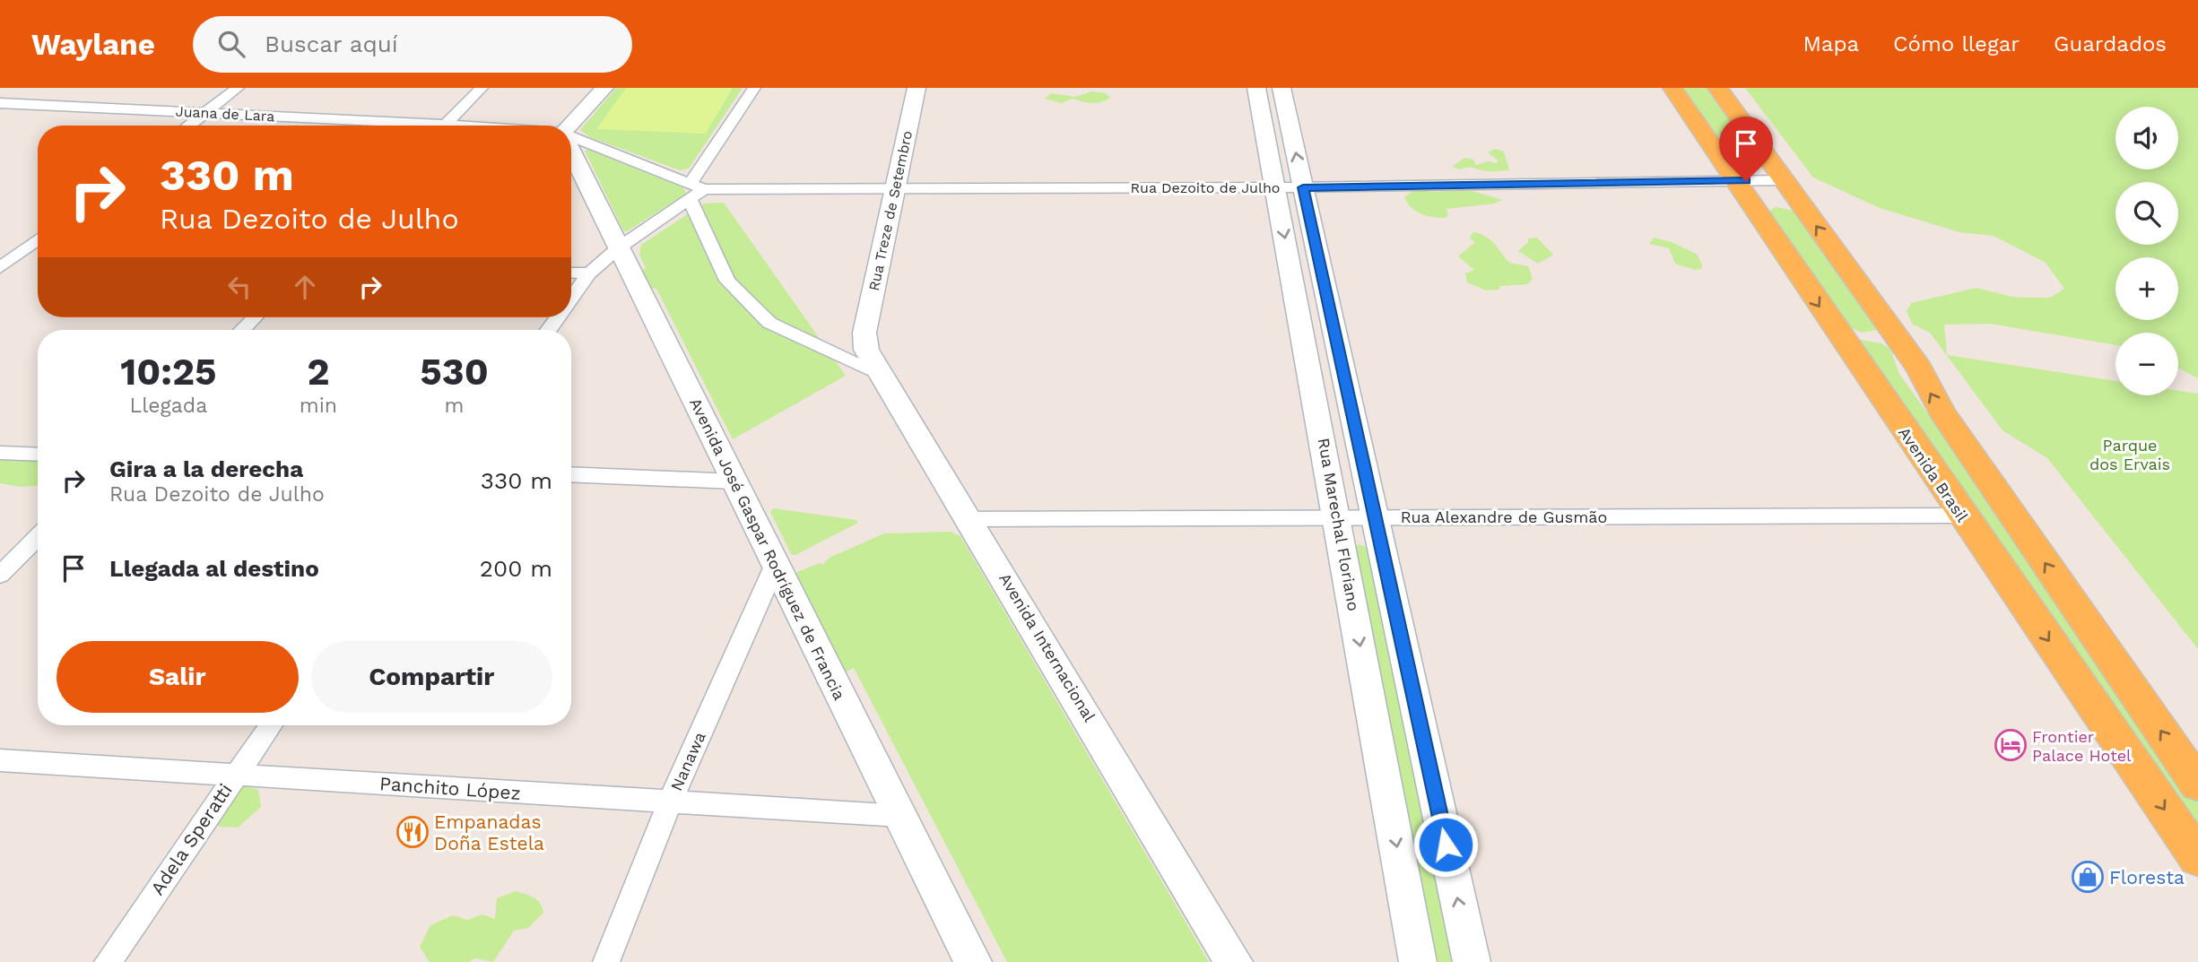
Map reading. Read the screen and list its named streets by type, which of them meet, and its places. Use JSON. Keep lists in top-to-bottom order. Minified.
{"streets":{"main road":["Rua Treze de Setembro","Avenida Brasil","Rua Marechal Floriano","Avenida José Gaspar Rodríguez de Francia","Avenida Internacional"],"street":["Juana de Lara","Rua Dezoito de Julho","Rua Alexandre de Gusmão","Nanawa","Panchito López","Adela Speratti"]},"crossings":[["Rua Dezoito de Julho","Rua Treze de Setembro"],["Rua Dezoito de Julho","Avenida Brasil"],["Rua Dezoito de Julho","Rua Marechal Floriano"],["Rua Treze de Setembro","Avenida Internacional"],["Avenida Brasil","Rua Alexandre de Gusmão"],["Rua Alexandre de Gusmão","Rua Marechal Floriano"],["Rua Alexandre de Gusmão","Avenida Internacional"],["Avenida José Gaspar Rodríguez de Francia","Nanawa"],["Avenida José Gaspar Rodríguez de Francia","Panchito López"],["Nanawa","Panchito López"],["Panchito López","Adela Speratti"]],"parks":["Parque dos Ervais"],"places":{"hotel":["Frontier Palace Hotel"],"restaurant":["Empanadas Doña Estela"],"shop":["Floresta"]},"page":{"header":"Waylane","search":"Buscar aquí","nav":["Mapa","Cómo llegar","Guardados"],"map_buttons":["+","−"],"turn":["330 m","Rua Dezoito de Julho"],"eta":["10:25","Llegada","2","min","530","m"],"list":[{"name":"Gira a la derecha","note":"Rua Dezoito de Julho","value":"330 m"},{"name":"Llegada al destino","value":"200 m"}],"buttons":["Salir","Compartir"]}}
